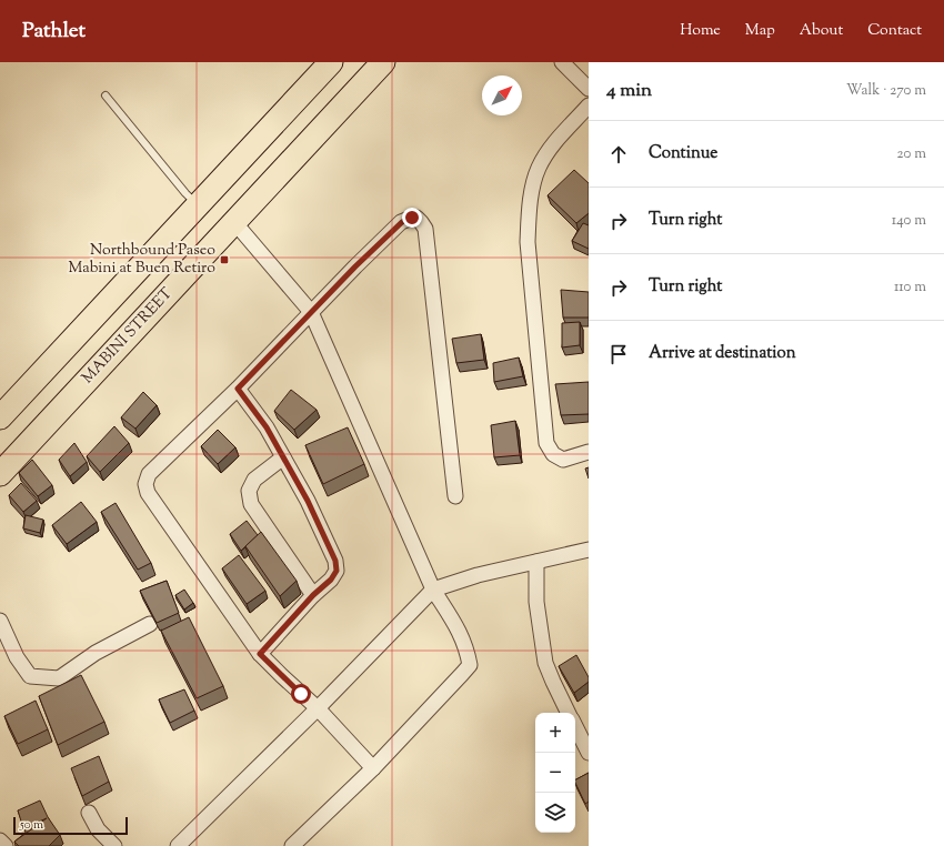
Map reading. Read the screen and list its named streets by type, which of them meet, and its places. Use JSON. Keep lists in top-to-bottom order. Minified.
{"streets":{"main road":["MABINI STREET"]},"places":{"transit":["Northbound Paseo Mabini at Buen Retiro"]},"scale_bar":"50 m","north":"top right","page":{"header":"Pathlet","nav":["Home","Map","About","Contact"],"heading":["4 min","Walk · 270 m"],"list":[["Continue","20 m"],["Turn right","140 m"],["Turn right","110 m"],"Arrive at destination"],"map_buttons":["+","−"],"scale":"50 m"}}
